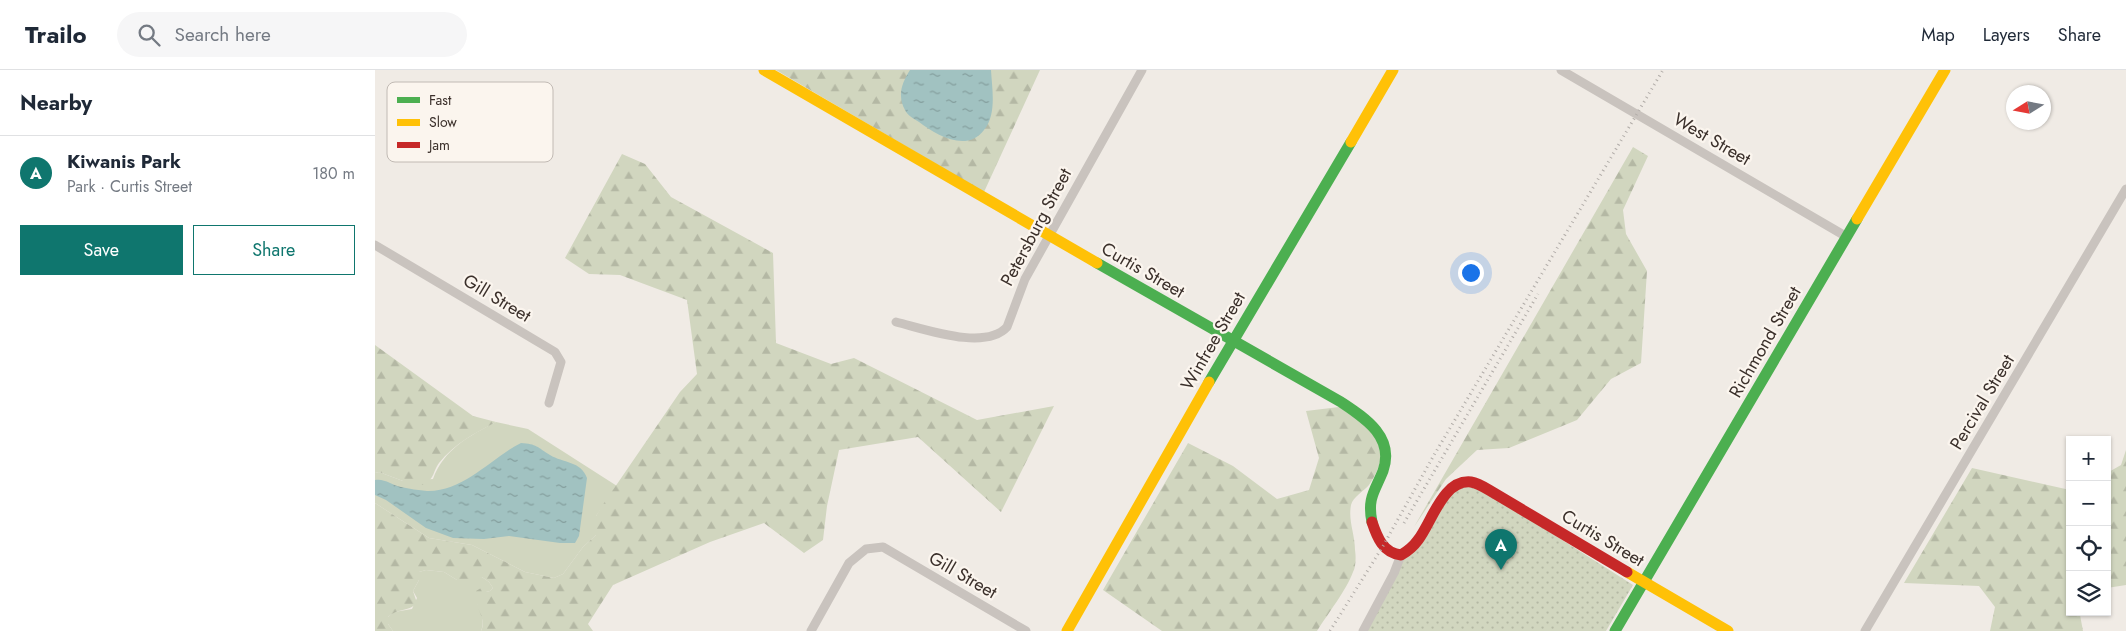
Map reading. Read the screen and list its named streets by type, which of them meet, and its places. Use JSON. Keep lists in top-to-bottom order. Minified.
{"streets":{"street":["West Street","Petersburg Street","Curtis Street","Gill Street","Winfree Street","Richmond Street","Percival Street"]},"crossings":[["West Street","Richmond Street"],["Petersburg Street","Curtis Street"],["Curtis Street","Winfree Street"],["Curtis Street","Richmond Street"]],"legend":["Fast","Slow","Jam"],"north":"left","page":{"header":"Trailo","search":"Search here","nav":["Map","Layers","Share"],"heading":"Nearby","list":[{"mark":"A","name":"Kiwanis Park","note":"Park · Curtis Street","value":"180 m"}],"buttons":["Save","Share"],"map_buttons":["+","−"],"pins":"A"}}
